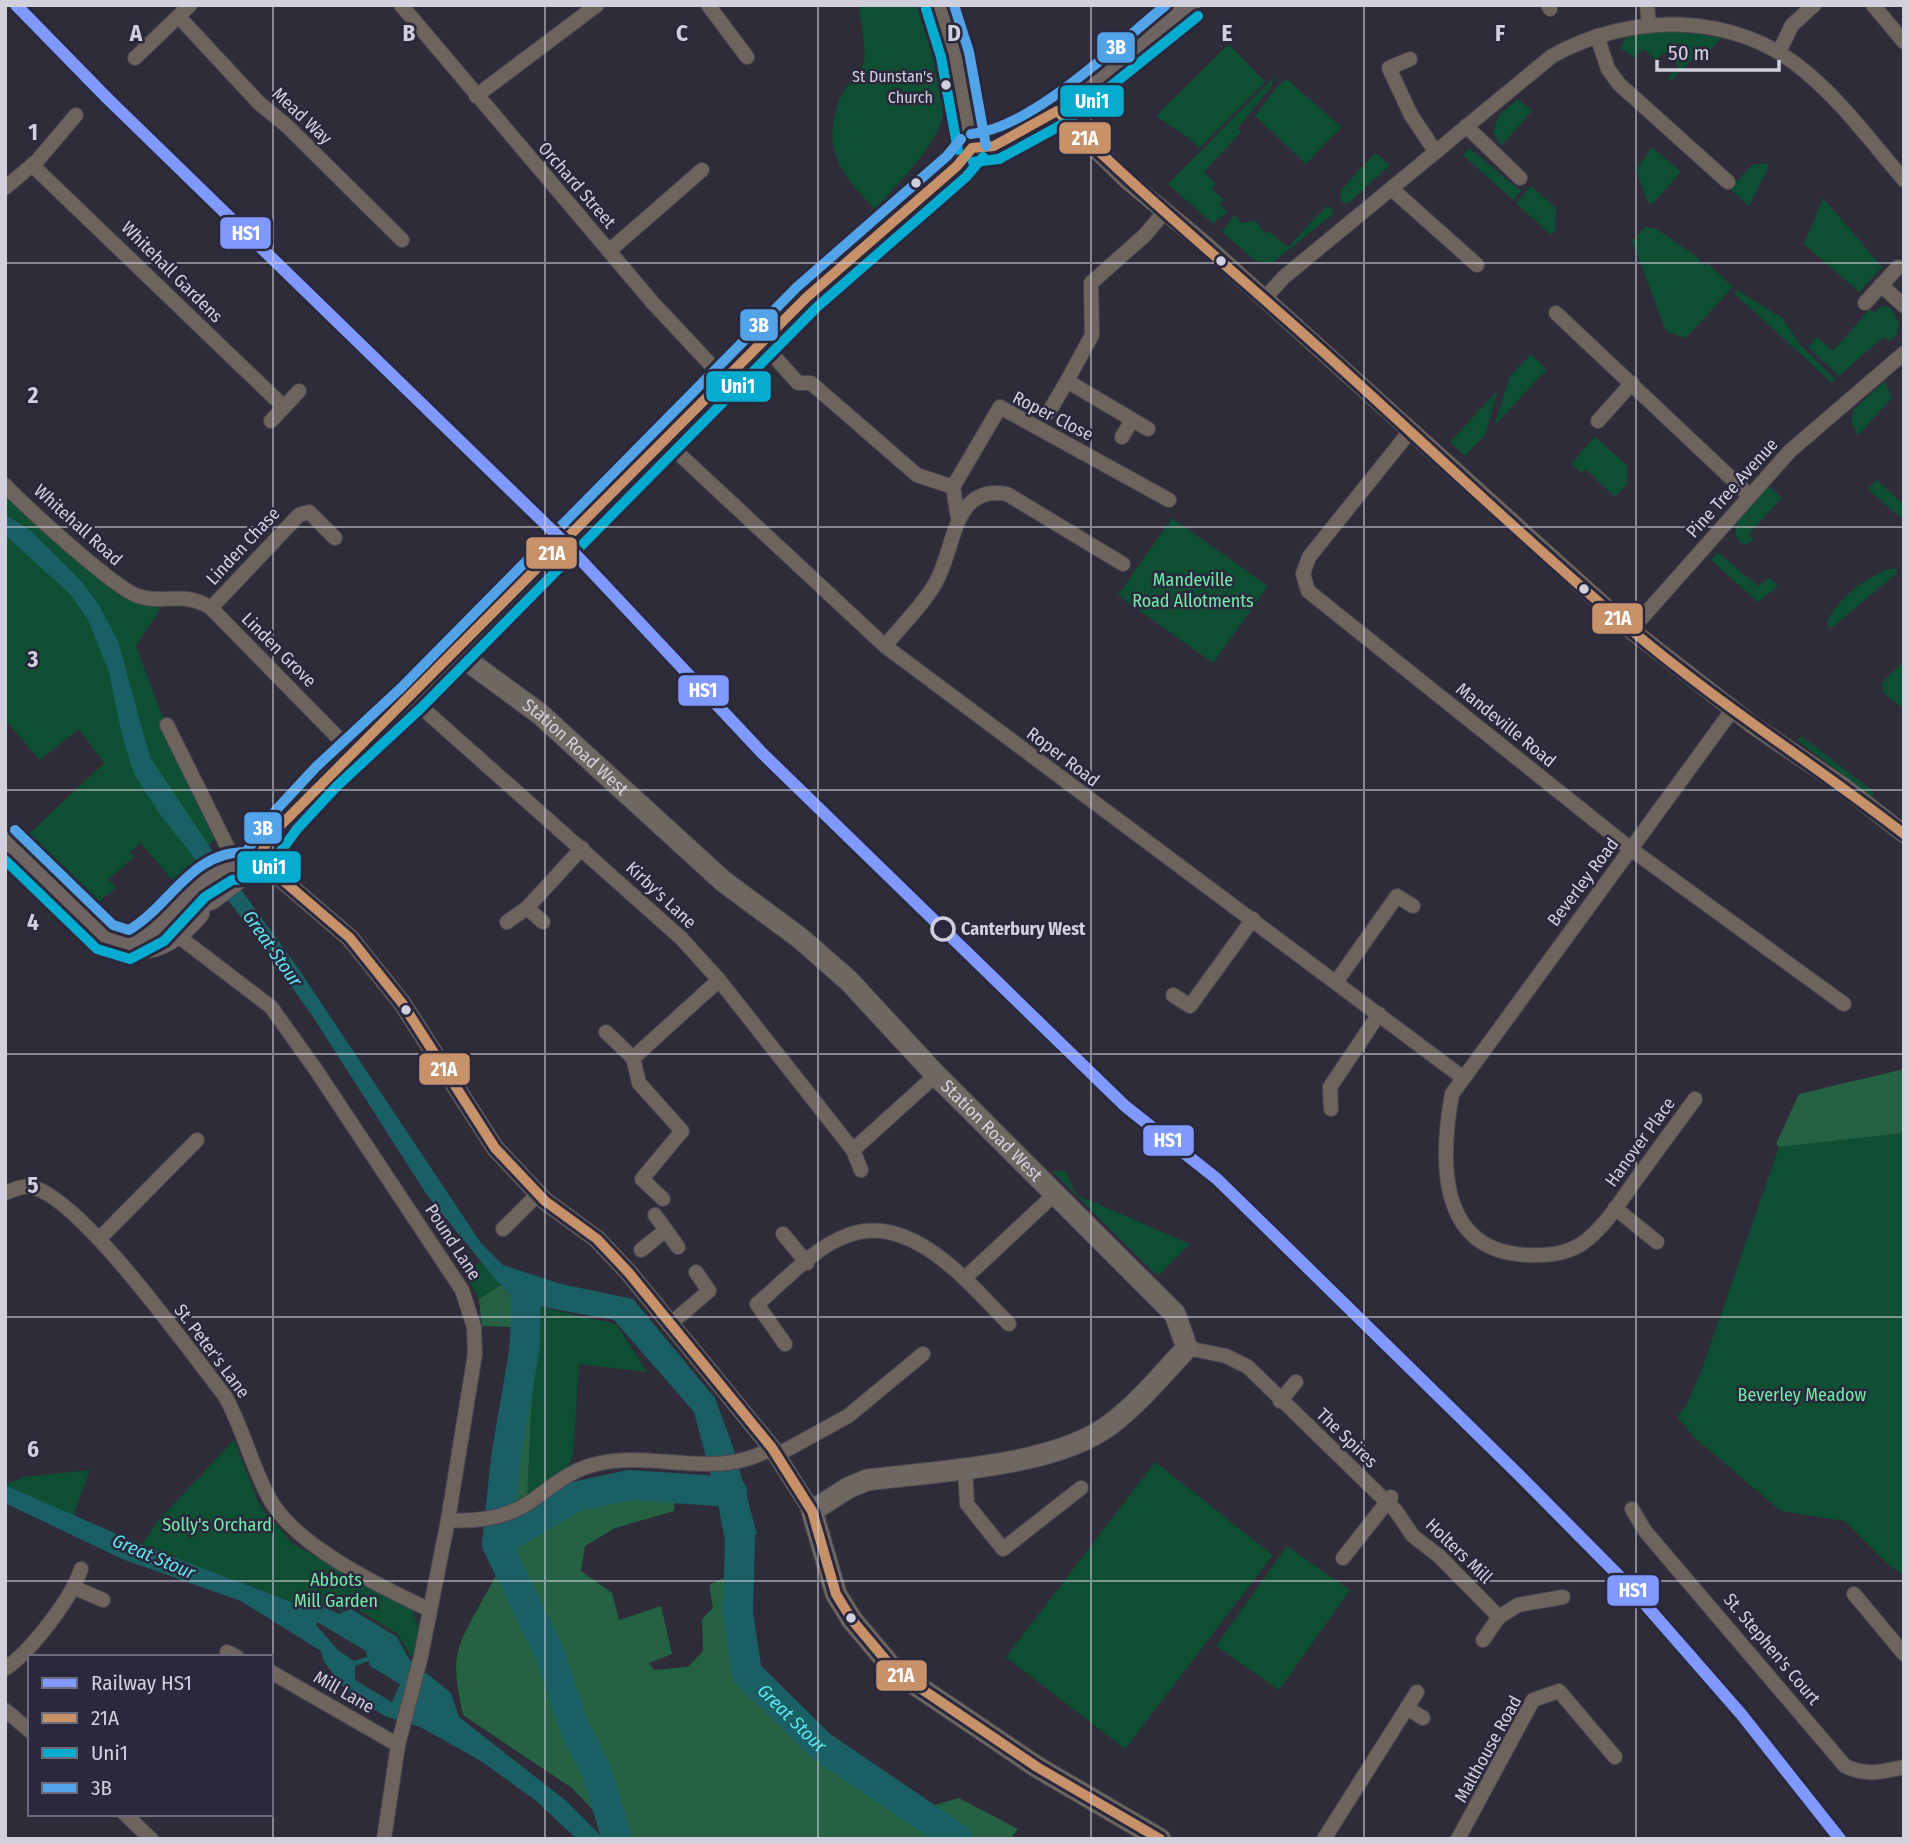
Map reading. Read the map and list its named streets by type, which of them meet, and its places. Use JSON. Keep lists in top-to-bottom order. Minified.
{"streets":{"main road":["Station Road West"],"street":["Mead Way","Orchard Street","Whitehall Gardens","Roper Close","Pine Tree Avenue","Whitehall Road","Linden Chase","Linden Grove","Mandeville Road","Roper Road","Beverley Road","Kirby's Lane","Hanover Place","Pound Lane","St. Peter's Lane","The Spires","Holters Mill","St. Stephen's Court","Mill Lane","Malthouse Road"]},"crossings":[["Whitehall Road","Linden Grove"],["Linden Chase","Linden Grove"],["Mandeville Road","Beverley Road"],["Station Road West","The Spires"],["Roper Road","Beverley Road"],["Roper Road","Hanover Place"],["Beverley Road","Hanover Place"],["Pound Lane","St. Peter's Lane"],["Pound Lane","Mill Lane"],["The Spires","Holters Mill"]],"water":["Great Stour"],"parks":["Mandeville Road Allotments","Beverley Meadow","Solly's Orchard","Abbots Mill Garden"],"places":["St Dunstan's Church","Canterbury West"],"lines":["rail line HS1","transit line 3B","transit line Uni1","transit line 21A"],"legend":["Railway HS1","21A","Uni1","3B"],"scale_bar":"50 m","grid":{"columns":["A","B","C","D","E","F"],"rows":["1","2","3","4","5","6"]}}
